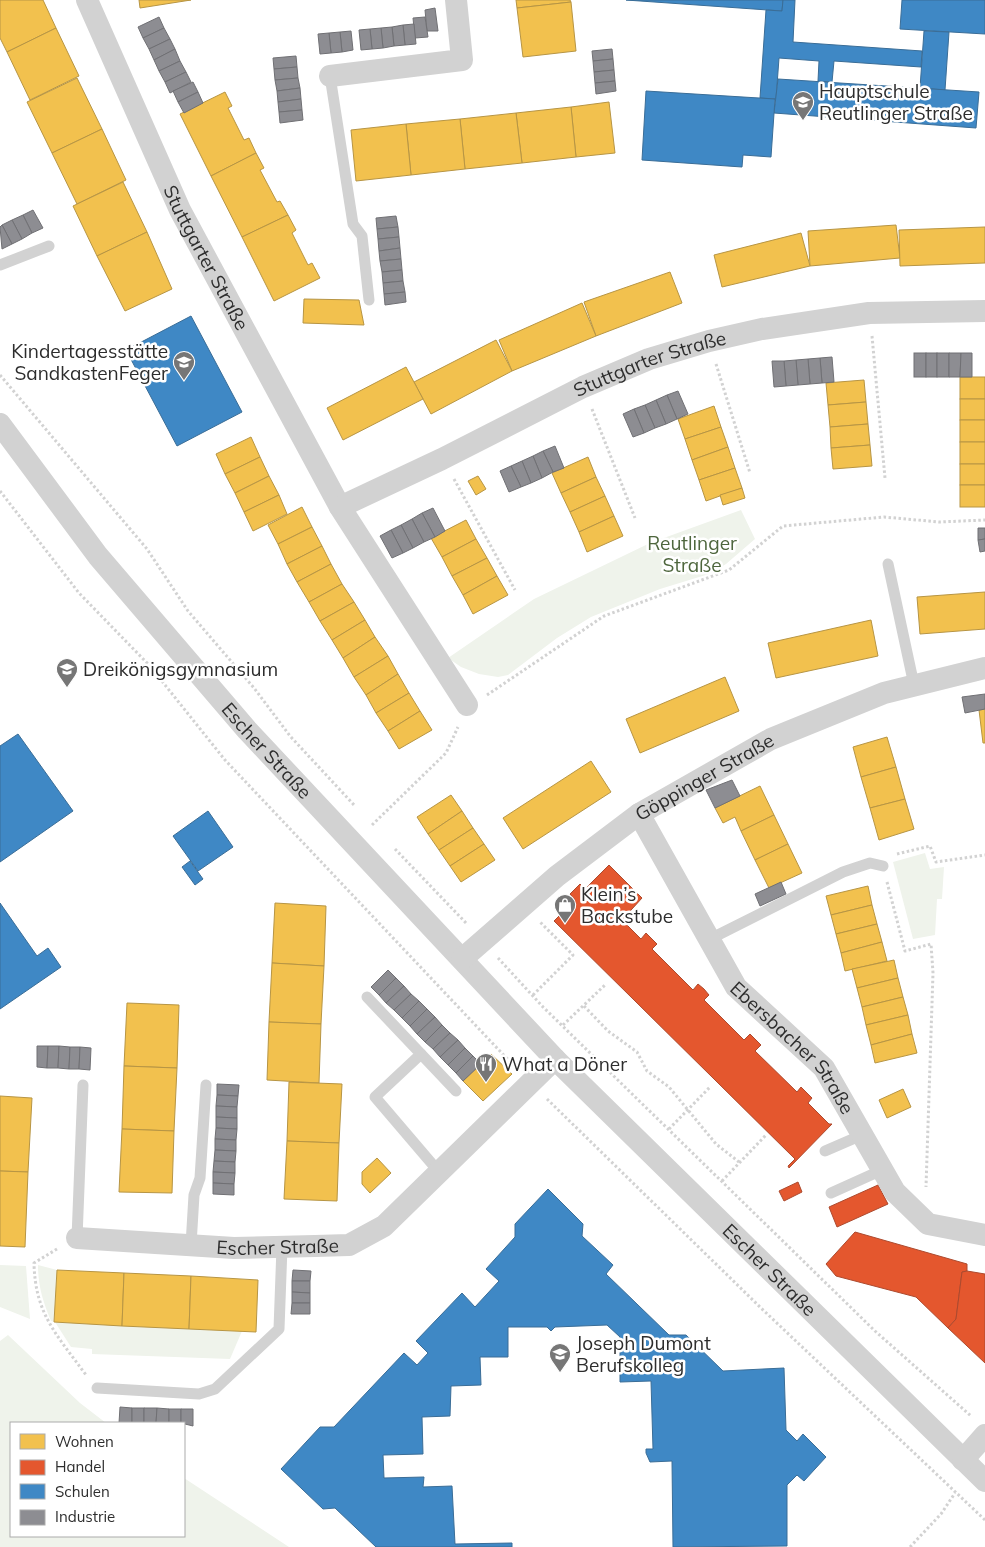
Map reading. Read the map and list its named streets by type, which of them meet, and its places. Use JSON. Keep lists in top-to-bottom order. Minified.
{"streets":{"street":["Stuttgarter Straße","Escher Straße","Göppinger Straße","Ebersbacher Straße"]},"crossings":[["Escher Straße","Göppinger Straße"],["Göppinger Straße","Ebersbacher Straße"]],"parks":["Reutlinger Straße"],"places":{"school or university":["Hauptschule Reutlinger Straße","Kindertagesstätte SandkastenFeger","Dreikönigsgymnasium","Joseph Dumont Berufskolleg"],"shop":["Klein’s Backstube"],"restaurant":["What a Döner"]},"legend":["Wohnen","Handel","Schulen","Industrie"]}
